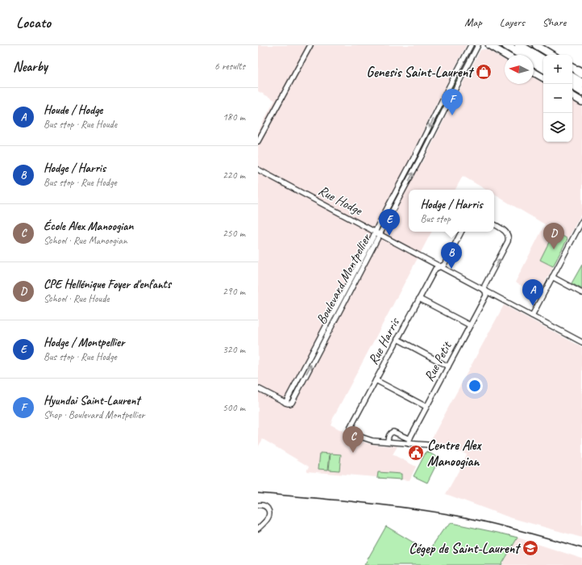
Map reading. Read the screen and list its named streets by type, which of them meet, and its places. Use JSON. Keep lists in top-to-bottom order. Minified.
{"streets":{"street":["Rue Hodge","Boulevard Montpellier","Rue Harris","Rue Petit"]},"crossings":[["Rue Hodge","Boulevard Montpellier"],["Rue Hodge","Rue Harris"],["Rue Hodge","Rue Petit"]],"places":{"shop":["Genesis Saint-Laurent"],"public building":["Centre Alex Manoogian"],"school or university":["Cégep de Saint-Laurent"]},"north":"left","page":{"header":"Locato","nav":["Map","Layers","Share"],"heading":["Nearby","6 results"],"map_buttons":["+","−"],"list":[{"mark":"A","name":"Houde / Hodge","note":"Bus stop · Rue Houde","value":"180 m"},{"mark":"B","name":"Hodge / Harris","note":"Bus stop · Rue Hodge","value":"220 m"},{"mark":"C","name":"École Alex Manoogian","note":"School · Rue Manoogian","value":"250 m"},{"mark":"D","name":"CPE Hellénique Foyer d'enfants","note":"School · Rue Houde","value":"290 m"},{"mark":"E","name":"Hodge / Montpellier","note":"Bus stop · Rue Hodge","value":"320 m"},{"mark":"F","name":"Hyundai Saint-Laurent","note":"Shop · Boulevard Montpellier","value":"500 m"}],"pins":["F","E","D","B","A","C"],"popup":["Hodge / Harris","Bus stop"]}}
